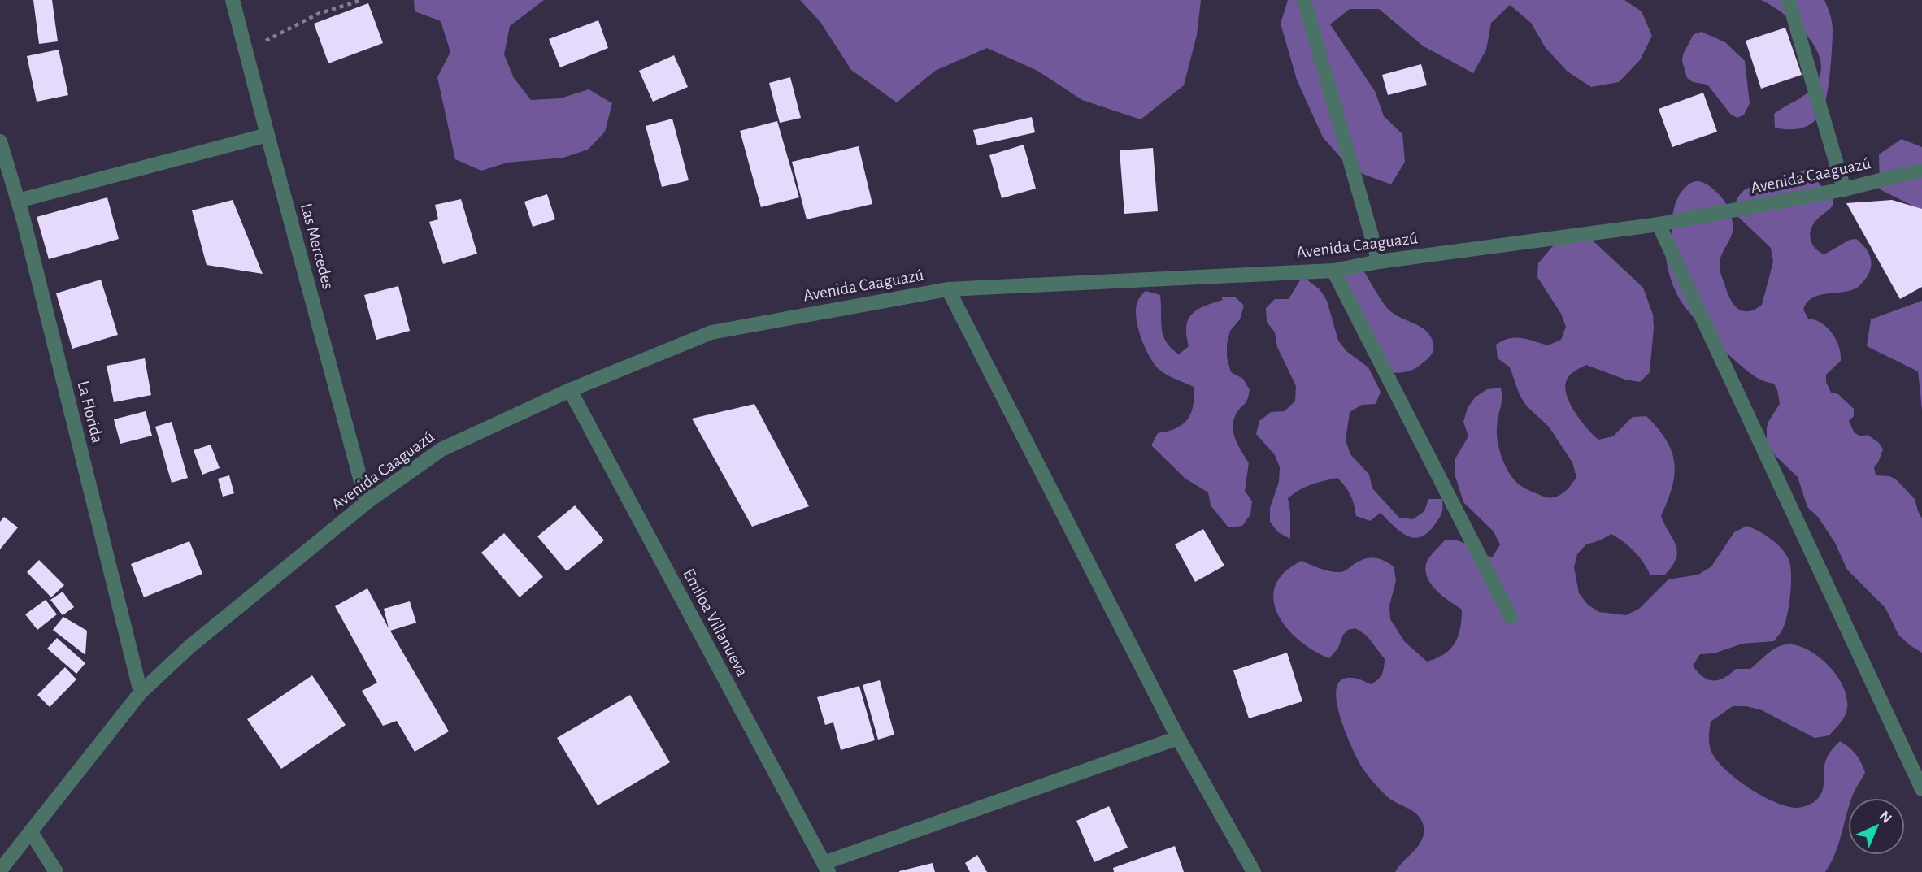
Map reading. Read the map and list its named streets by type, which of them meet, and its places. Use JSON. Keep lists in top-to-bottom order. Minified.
{"streets":{"street":["Avenida Caaguazú","Las Mercedes","La Florida","Emiloa Villanueva"]},"crossings":[["Avenida Caaguazú","Las Mercedes"],["Avenida Caaguazú","La Florida"],["Avenida Caaguazú","Emiloa Villanueva"]],"north":"top right"}
